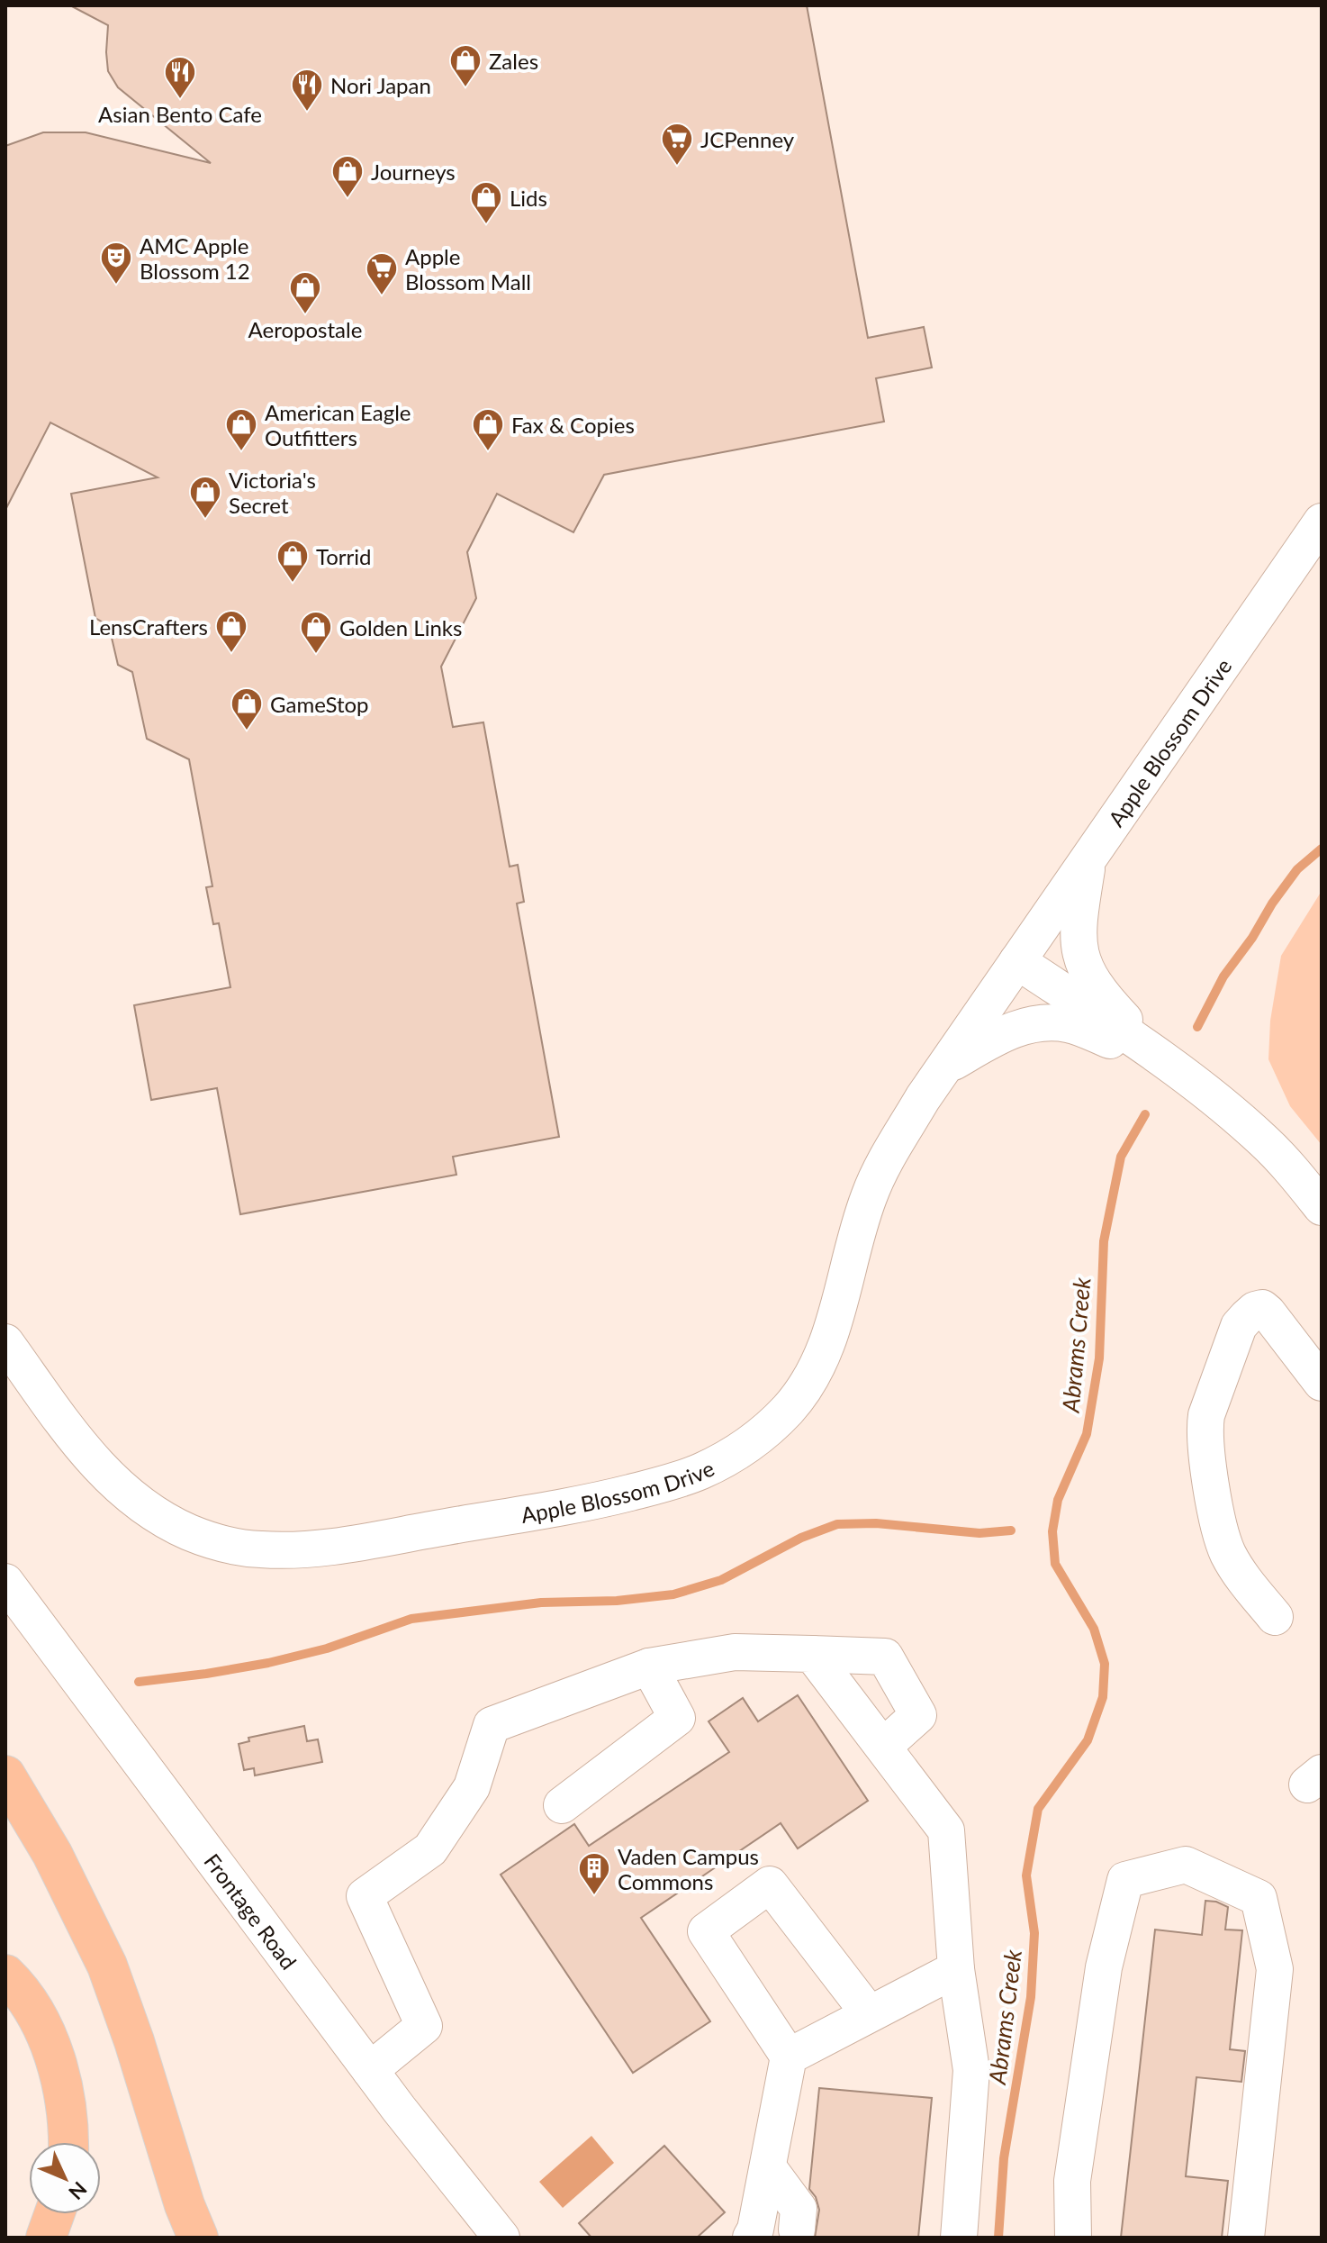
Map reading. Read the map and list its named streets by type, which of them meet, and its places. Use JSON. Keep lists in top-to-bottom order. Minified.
{"streets":{"street":["Apple Blossom Drive","Frontage Road"]},"water":["Abrams Creek"],"places":{"shop":["Zales","Journeys","Lids","Aeropostale","American Eagle Outfitters","Fax & Copies","Victoria's Secret","Torrid","LensCrafters","Golden Links","GameStop"],"restaurant":["Asian Bento Cafe","Nori Japan"],"supermarket":["JCPenney","Apple Blossom Mall"],"theatre":["AMC Apple Blossom 12"],"building":["Vaden Campus Commons"]},"north":"bottom right"}
